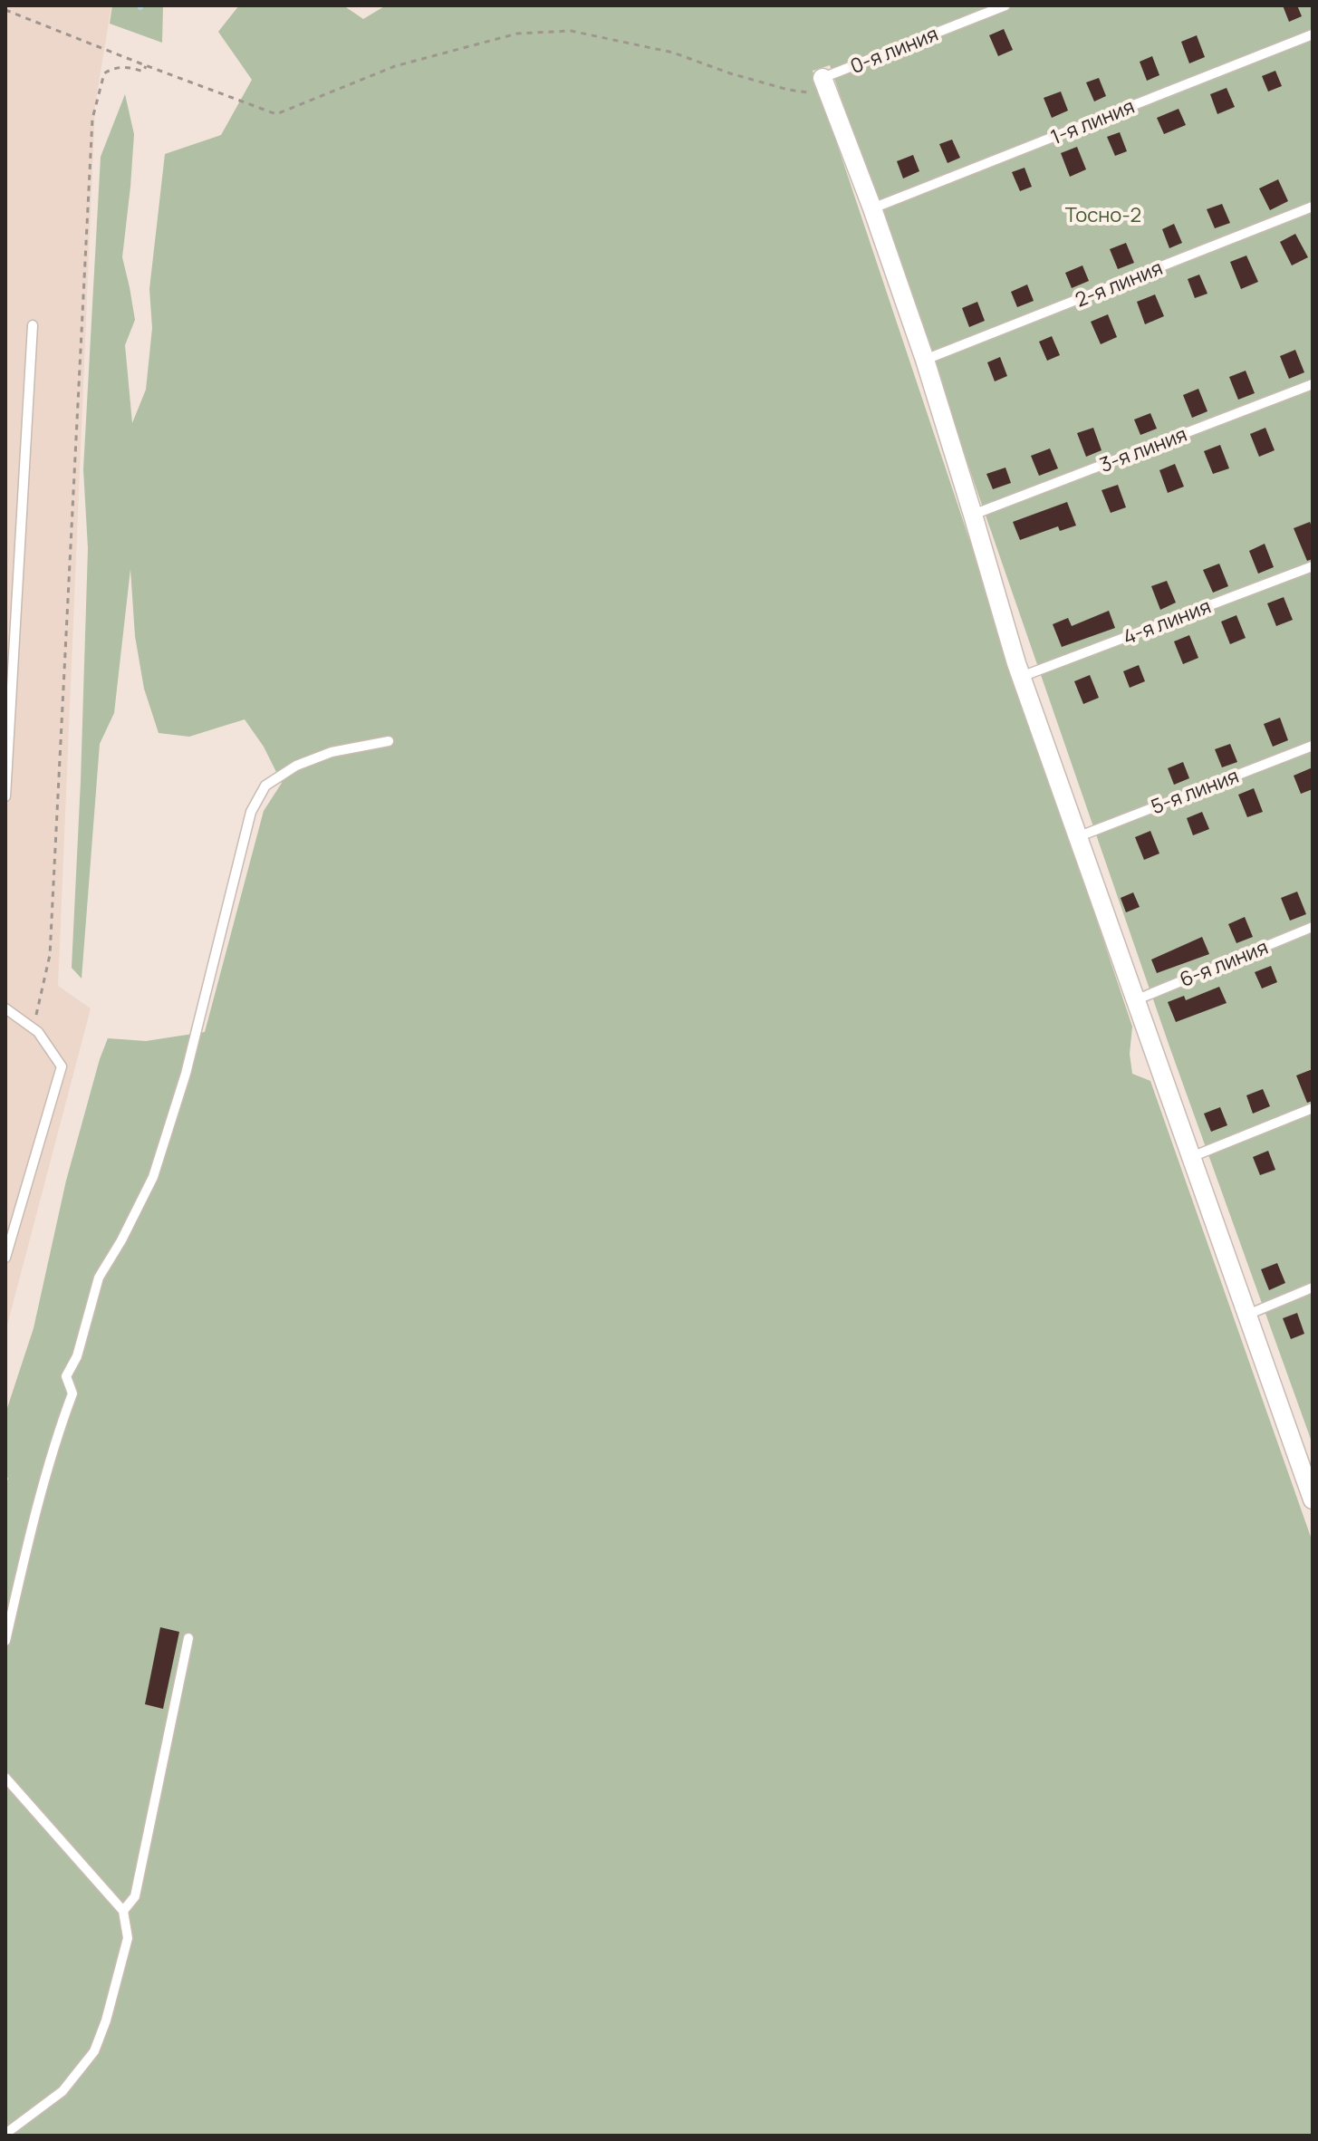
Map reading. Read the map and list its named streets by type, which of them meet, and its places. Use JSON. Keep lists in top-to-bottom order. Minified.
{"streets":{"lane":["0-я линия","1-я линия","2-я линия","3-я линия","4-я линия","5-я линия","6-я линия"]},"parks":["Тосно-2"]}
